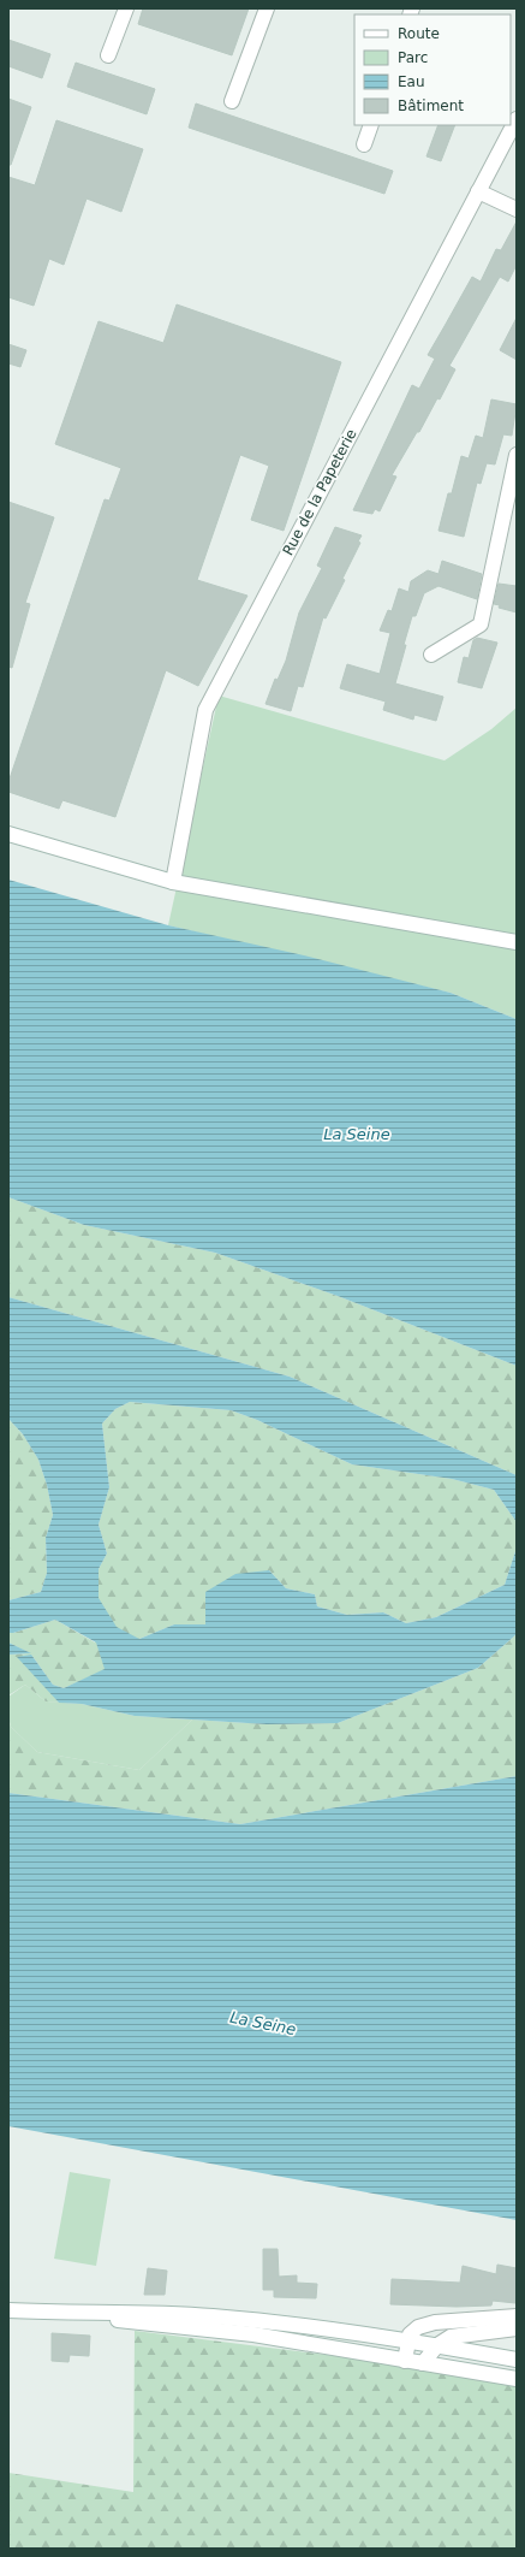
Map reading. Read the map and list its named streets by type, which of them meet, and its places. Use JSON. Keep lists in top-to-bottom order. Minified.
{"streets":{"street":["Rue de la Papeterie"]},"water":["La Seine"],"legend":["Route","Parc","Eau","Bâtiment"]}
